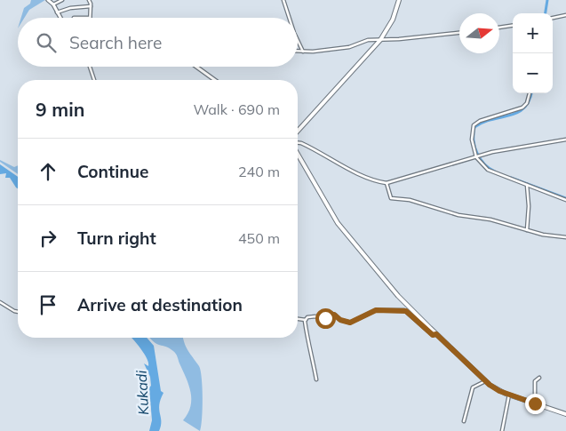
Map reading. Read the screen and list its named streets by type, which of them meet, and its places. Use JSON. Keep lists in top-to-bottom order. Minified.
{"water":["Kukadi"],"north":"right","page":{"map_buttons":["+","−"],"search":"Search here","heading":["9 min","Walk · 690 m"],"list":[["Continue","240 m"],["Turn right","450 m"],"Arrive at destination"]}}
